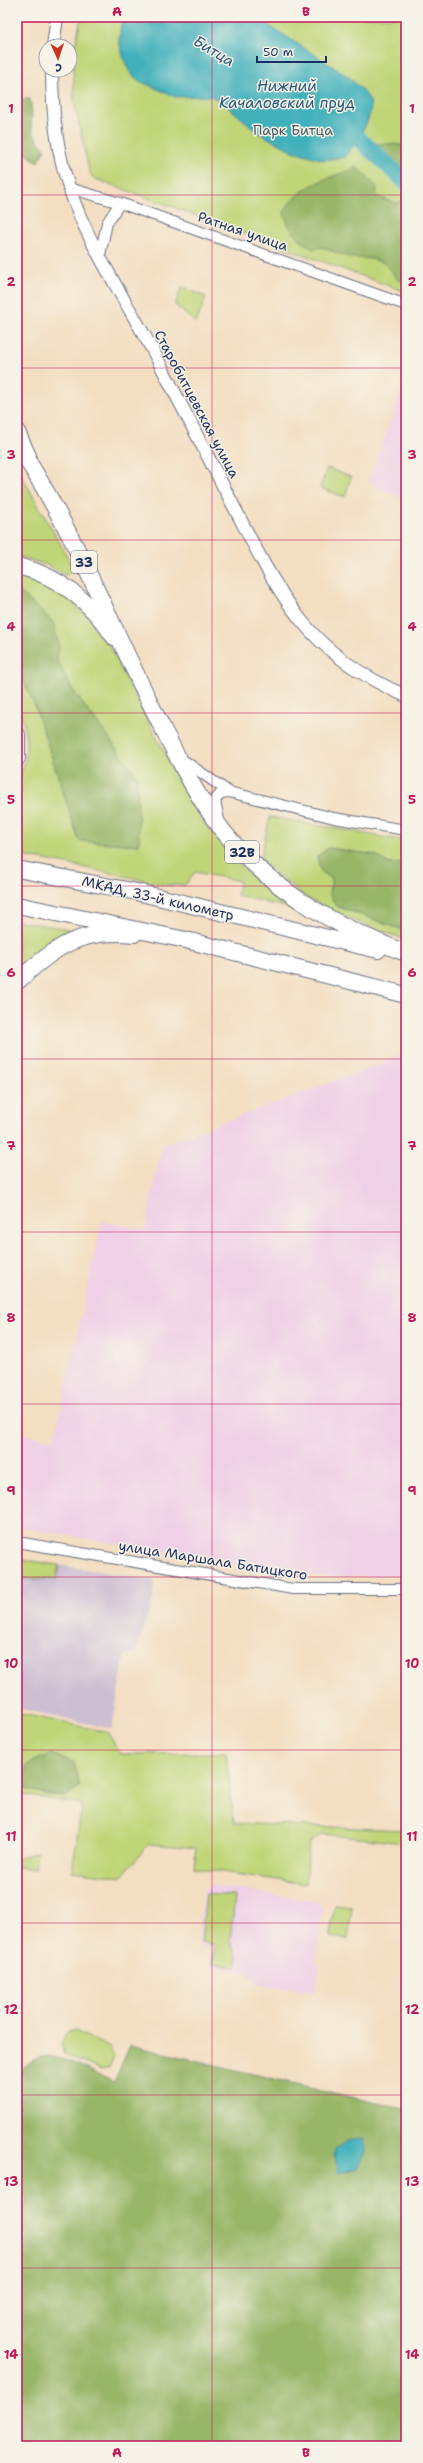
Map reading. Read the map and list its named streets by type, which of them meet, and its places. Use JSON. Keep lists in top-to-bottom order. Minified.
{"streets":{"main road":["33","32B","МКАД, 33-й километр"],"street":["Ратная улица","Старобитцевская улица","улица Маршала Батицкого"]},"crossings":[["Ратная улица","Старобитцевская улица"],["33","32B"]],"water":["Битца","Нижний Качаловский пруд"],"parks":["Парк Битца"],"scale_bar":"50 m","north":"bottom","grid":{"columns":["A","B"],"rows":["1","2","3","4","5","6","7","8","9","10","11","12","13","14"]}}
